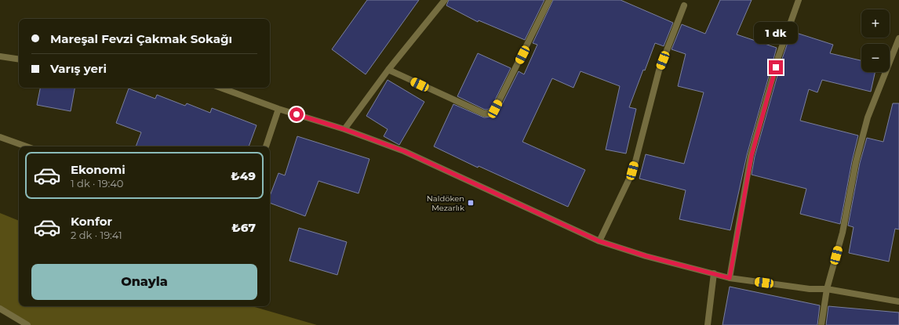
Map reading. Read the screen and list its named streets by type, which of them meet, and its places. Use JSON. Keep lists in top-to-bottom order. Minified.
{"places":{"transit":["Naldöken Mezarlık"]},"page":{"map_buttons":["+","−"],"banner":["Mareşal Fevzi Çakmak Sokağı","Varış yeri"],"bubble":"1 dk","list":[{"name":"Ekonomi","note":"1 dk · 19:40","value":"₺49"},{"name":"Konfor","note":"2 dk · 19:41","value":"₺67"}],"buttons":"Onayla"}}
